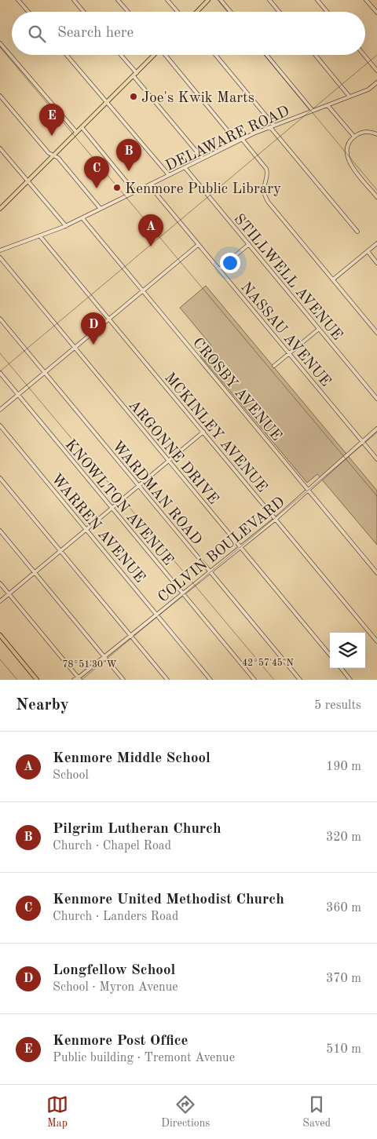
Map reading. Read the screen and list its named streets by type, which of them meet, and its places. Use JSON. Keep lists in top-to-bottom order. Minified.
{"streets":{"street":["DELAWARE ROAD","STILLWELL AVENUE","NASSAU AVENUE","CROSBY AVENUE","MCKINLEY AVENUE","ARGONNE DRIVE","WARDMAN ROAD","KNOWLTON AVENUE","WARREN AVENUE","COLVIN BOULEVARD"]},"crossings":[["DELAWARE ROAD","STILLWELL AVENUE"],["DELAWARE ROAD","NASSAU AVENUE"],["DELAWARE ROAD","CROSBY AVENUE"],["DELAWARE ROAD","MCKINLEY AVENUE"],["NASSAU AVENUE","COLVIN BOULEVARD"],["CROSBY AVENUE","COLVIN BOULEVARD"],["MCKINLEY AVENUE","COLVIN BOULEVARD"],["ARGONNE DRIVE","COLVIN BOULEVARD"],["WARDMAN ROAD","COLVIN BOULEVARD"],["KNOWLTON AVENUE","COLVIN BOULEVARD"],["WARREN AVENUE","COLVIN BOULEVARD"]],"places":["Joe's Kwik Marts","Kenmore Public Library"],"page":{"search":"Search here","pins":["E","B","C","A","D"],"heading":["Nearby","5 results"],"list":[{"mark":"A","name":"Kenmore Middle School","note":"School","value":"190 m"},{"mark":"B","name":"Pilgrim Lutheran Church","note":"Church · Chapel Road","value":"320 m"},{"mark":"C","name":"Kenmore United Methodist Church","note":"Church · Landers Road","value":"360 m"},{"mark":"D","name":"Longfellow School","note":"School · Myron Avenue","value":"370 m"},{"mark":"E","name":"Kenmore Post Office","note":"Public building · Tremont Avenue","value":"510 m"}],"nav":["Map","Directions","Saved"]},"coordinates":["42°57'45\"N","78°51'30\"W"]}
